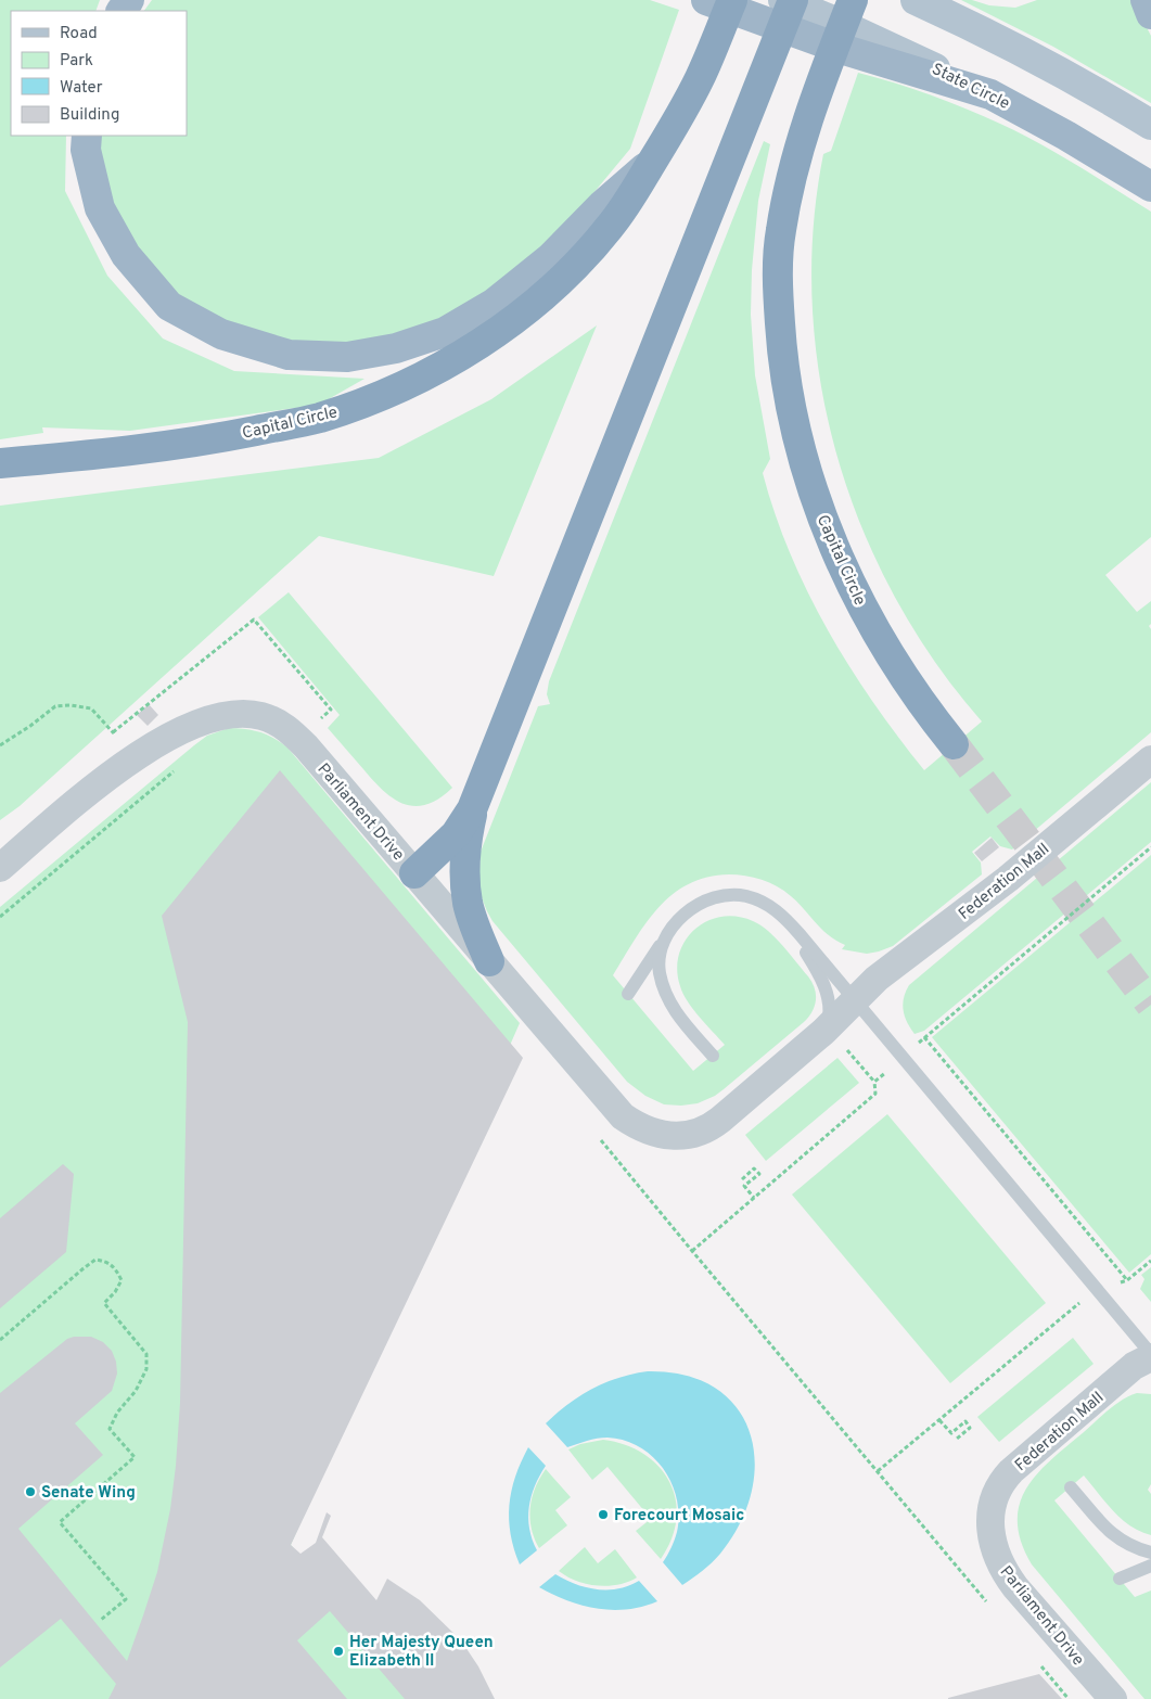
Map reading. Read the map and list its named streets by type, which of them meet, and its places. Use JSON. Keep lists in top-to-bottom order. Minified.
{"streets":{"highway":["State Circle","Capital Circle"],"street":["Parliament Drive","Federation Mall"]},"crossings":[["Parliament Drive","Federation Mall"]],"places":["Senate Wing","Forecourt Mosaic","Her Majesty Queen Elizabeth II"],"legend":["Road","Park","Water","Building"]}
